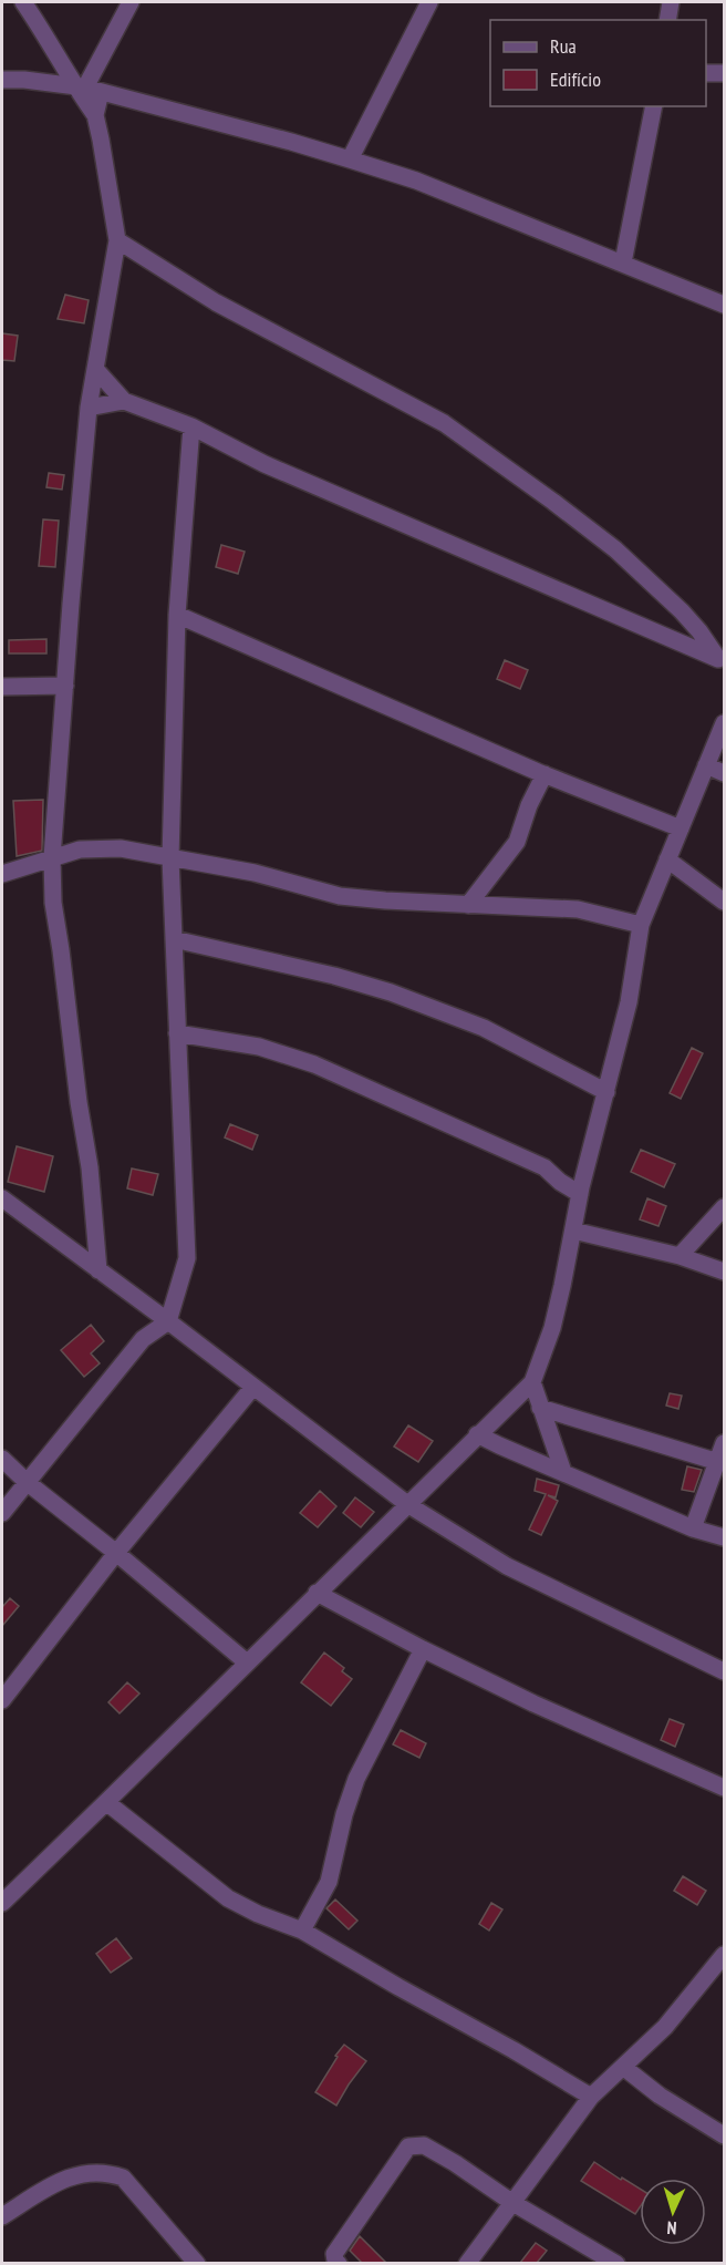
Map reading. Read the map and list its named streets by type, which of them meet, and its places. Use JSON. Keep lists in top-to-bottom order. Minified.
{"legend":["Rua","Edifício"],"north":"bottom"}
